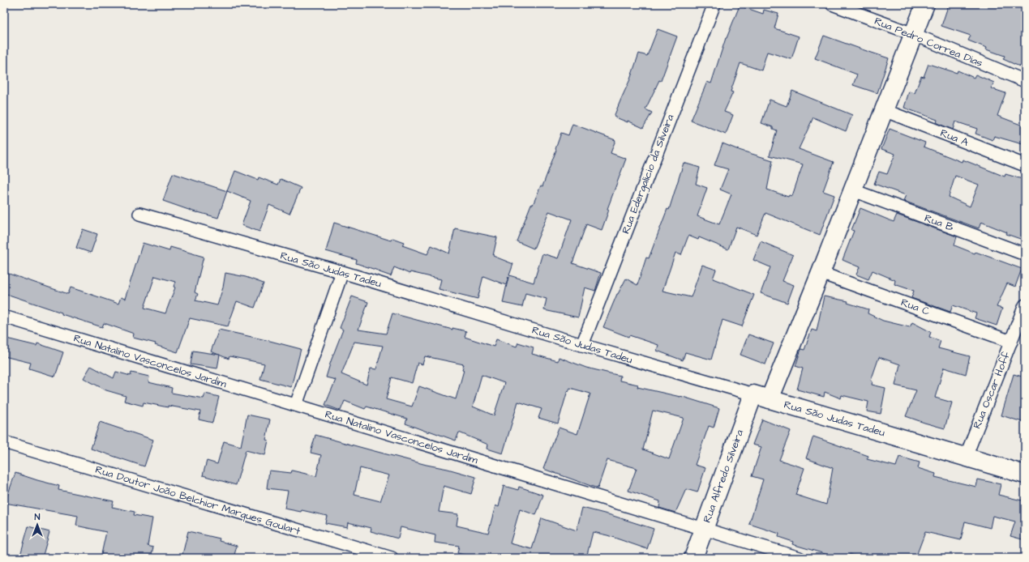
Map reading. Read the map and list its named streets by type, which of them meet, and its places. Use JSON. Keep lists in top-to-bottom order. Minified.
{"streets":{"street":["Rua Pedro Correa Dias","Rua A","Rua Edergalicio da Silveira","Rua B","Rua São Judas Tadeu","Rua C","Rua Natalino Vasconcelos Jardim","Rua Oscar Hoff","Rua Alfredo Silveira","Rua Doutor João Belchior Marques Goulart"]},"crossings":[["Rua Pedro Correa Dias","Rua Alfredo Silveira"],["Rua A","Rua Alfredo Silveira"],["Rua Edergalicio da Silveira","Rua São Judas Tadeu"],["Rua B","Rua Alfredo Silveira"],["Rua São Judas Tadeu","Rua Oscar Hoff"],["Rua São Judas Tadeu","Rua Alfredo Silveira"],["Rua C","Rua Oscar Hoff"],["Rua C","Rua Alfredo Silveira"],["Rua Natalino Vasconcelos Jardim","Rua Alfredo Silveira"]],"north":"top"}
